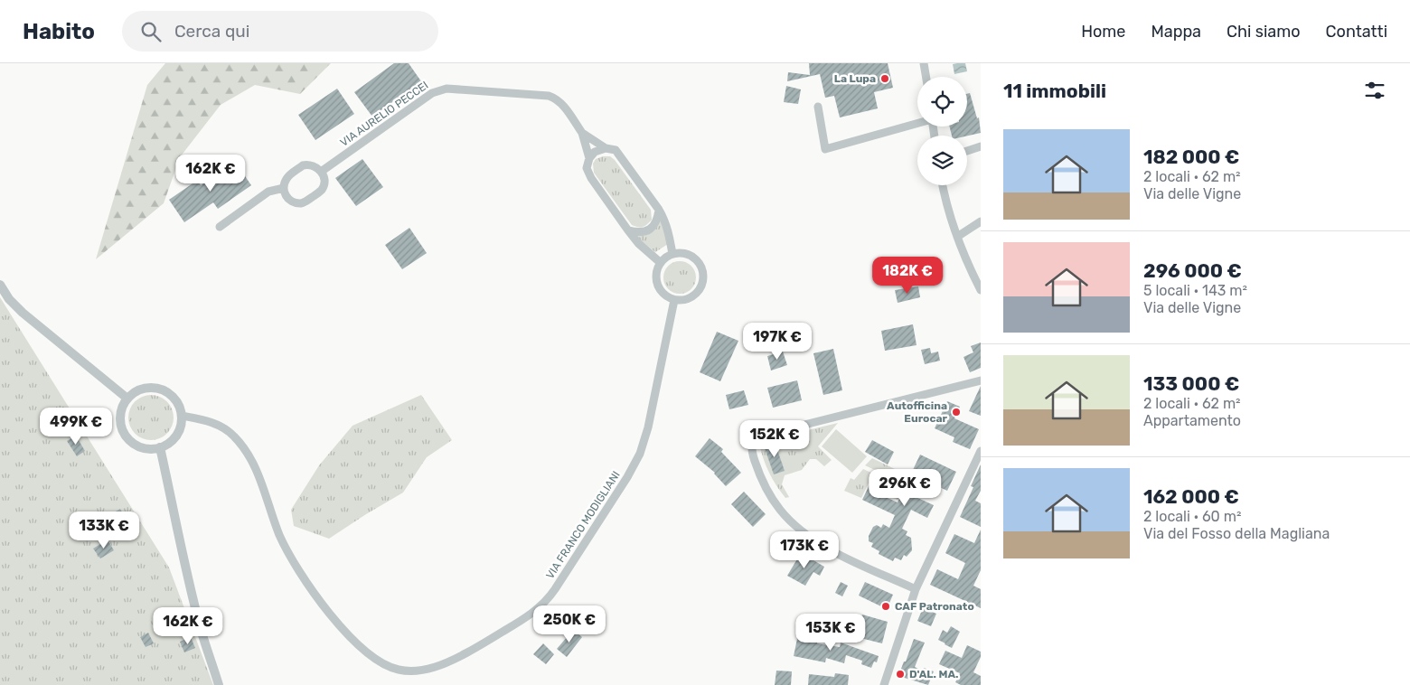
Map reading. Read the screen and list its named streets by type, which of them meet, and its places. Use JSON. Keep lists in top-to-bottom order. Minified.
{"streets":{"street":["VIA AURELIO PECCEI","VIA FRANCO MODIGLIANI"]},"crossings":[["VIA AURELIO PECCEI","VIA FRANCO MODIGLIANI"]],"places":["La Lupa","Autofficina Eurocar","CAF Patronato","D'AL. MA."],"page":{"header":"Habito","search":"Cerca qui","nav":["Home","Mappa","Chi siamo","Contatti"],"heading":"11 immobili","list":[{"name":"182 000 €","note":"2 locali · 62 m² · Via delle Vigne"},{"name":"296 000 €","note":"5 locali · 143 m² · Via delle Vigne"},{"name":"133 000 €","note":"2 locali · 62 m² · Appartamento"},{"name":"162 000 €","note":"2 locali · 60 m² · Via del Fosso della Magliana"}],"price":["162K €","182K €","197K €","499K €","152K €","296K €","133K €","173K €","250K €","162K €","153K €"]}}
